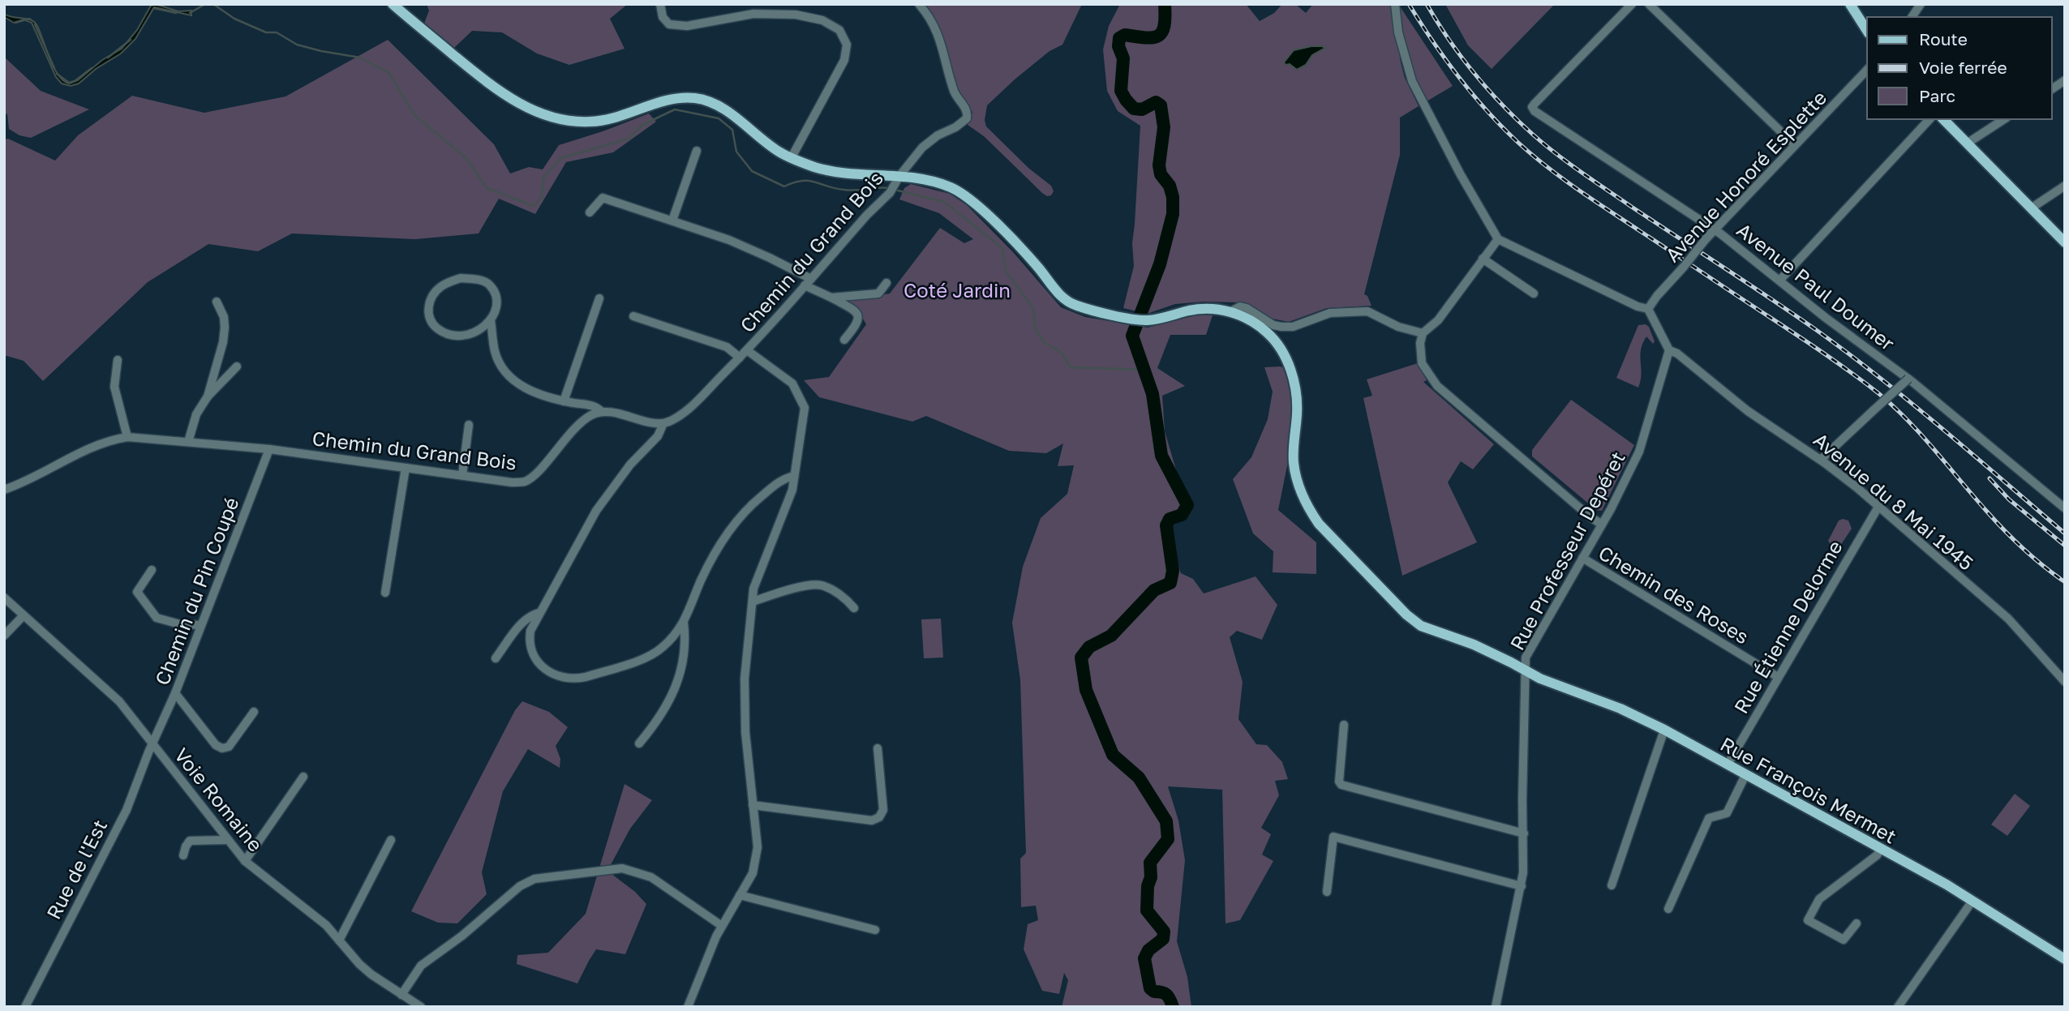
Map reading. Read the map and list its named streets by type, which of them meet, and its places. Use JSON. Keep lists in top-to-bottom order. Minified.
{"streets":{"main road":["Rue François Mermet"],"street":["Avenue Honoré Esplette","Chemin du Grand Bois","Avenue Paul Doumer","Avenue du 8 Mai 1945","Rue Professeur Depéret","Chemin du Pin Coupé","Chemin des Roses","Rue Étienne Delorme","Voie Romaine","Rue de l'Est"]},"crossings":[["Avenue Honoré Esplette","Avenue Paul Doumer"],["Avenue Honoré Esplette","Avenue du 8 Mai 1945"],["Chemin du Grand Bois","Chemin du Pin Coupé"],["Avenue du 8 Mai 1945","Rue Professeur Depéret"],["Avenue du 8 Mai 1945","Rue Étienne Delorme"],["Rue Professeur Depéret","Chemin des Roses"],["Rue Professeur Depéret","Rue François Mermet"],["Chemin du Pin Coupé","Voie Romaine"],["Chemin du Pin Coupé","Rue de l'Est"],["Chemin des Roses","Rue Étienne Delorme"],["Rue Étienne Delorme","Rue François Mermet"],["Voie Romaine","Rue de l'Est"]],"parks":["Coté Jardin"],"legend":["Route","Voie ferrée","Parc"]}
